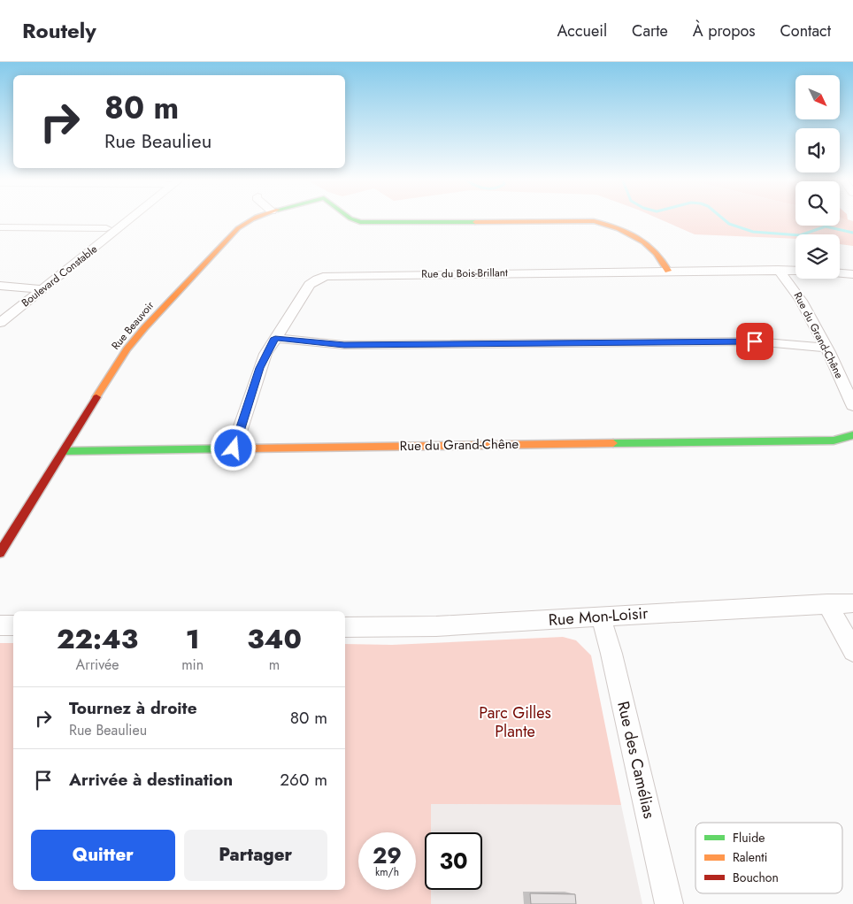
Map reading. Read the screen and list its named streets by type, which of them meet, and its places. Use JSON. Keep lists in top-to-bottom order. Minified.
{"streets":{"street":["Rue du Bois-Brillant","Boulevard Constable","Rue Beauvoir","Rue du Grand-Chêne","Rue Mon-Loisir","Rue des Camélias"]},"crossings":[["Rue du Bois-Brillant","Rue Beauvoir"],["Rue du Bois-Brillant","Rue du Grand-Chêne"],["Rue Beauvoir","Rue du Grand-Chêne"],["Rue Mon-Loisir","Rue des Camélias"]],"parks":["Parc Gilles Plante"],"legend":["Fluide","Ralenti","Bouchon"],"north":"bottom right","page":{"header":"Routely","nav":["Accueil","Carte","À propos","Contact"],"turn":["80 m","Rue Beaulieu"],"eta":["22:43","Arrivée","1","min","340","m"],"list":[{"name":"Tournez à droite","note":"Rue Beaulieu","value":"80 m"},{"name":"Arrivée à destination","value":"260 m"}],"buttons":["Quitter","Partager"],"speed":"29 km/h","limit":"30"}}
